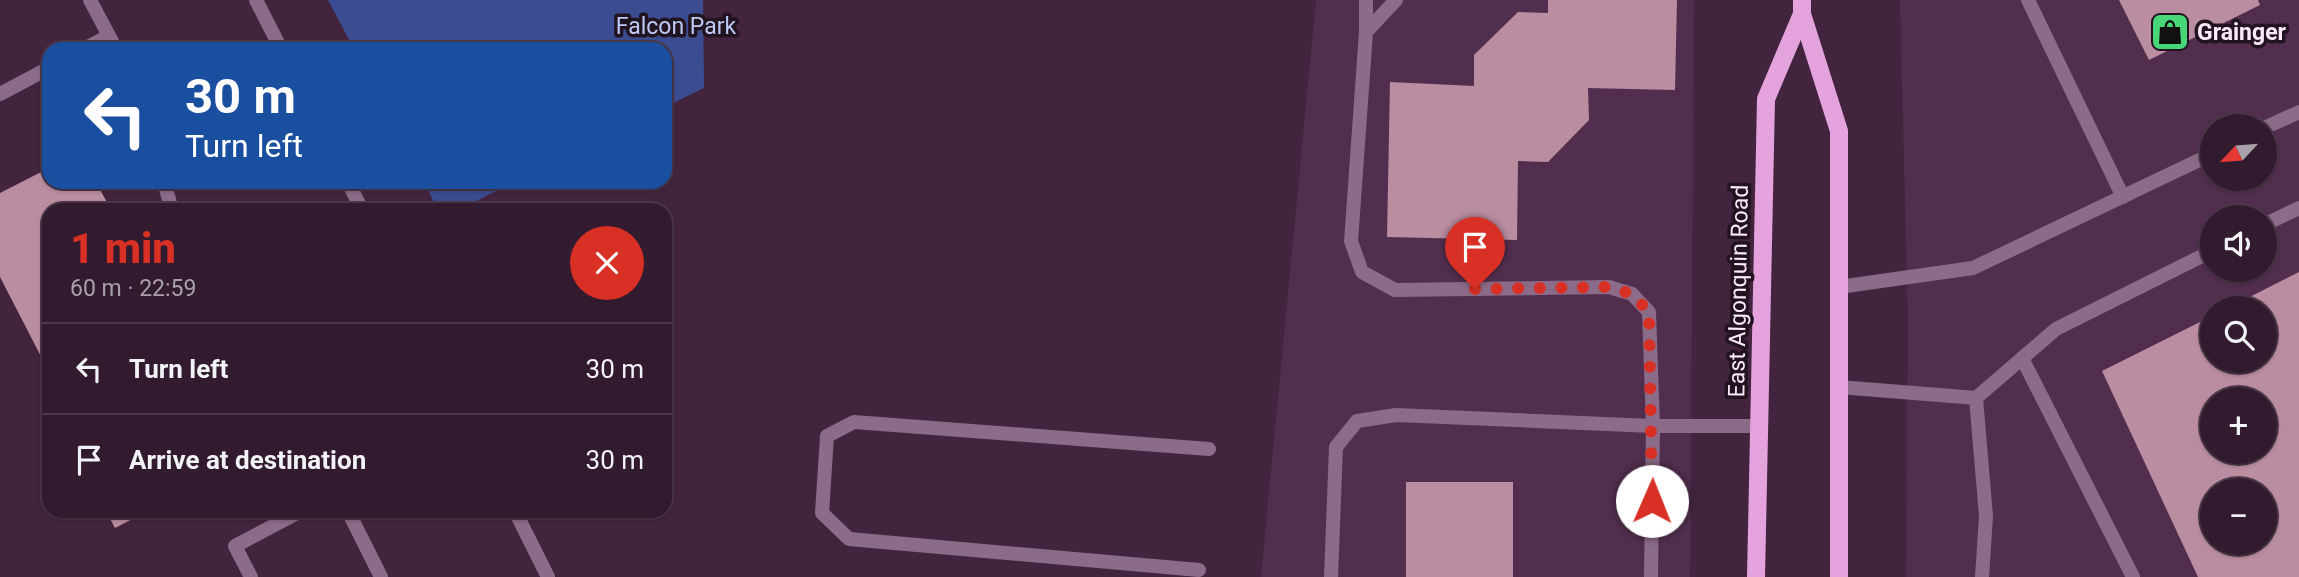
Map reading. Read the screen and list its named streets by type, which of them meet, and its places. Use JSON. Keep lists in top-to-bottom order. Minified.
{"streets":{"main road":["East Algonquin Road"]},"parks":["Falcon Park"],"places":{"shop":["Grainger"]},"north":"bottom left","page":{"turn":["30 m","Turn left"],"map_buttons":["+","−"],"heading":["1 min","60 m · 22:59"],"list":[{"name":"Turn left","value":"30 m"},{"name":"Arrive at destination","value":"30 m"}]}}
